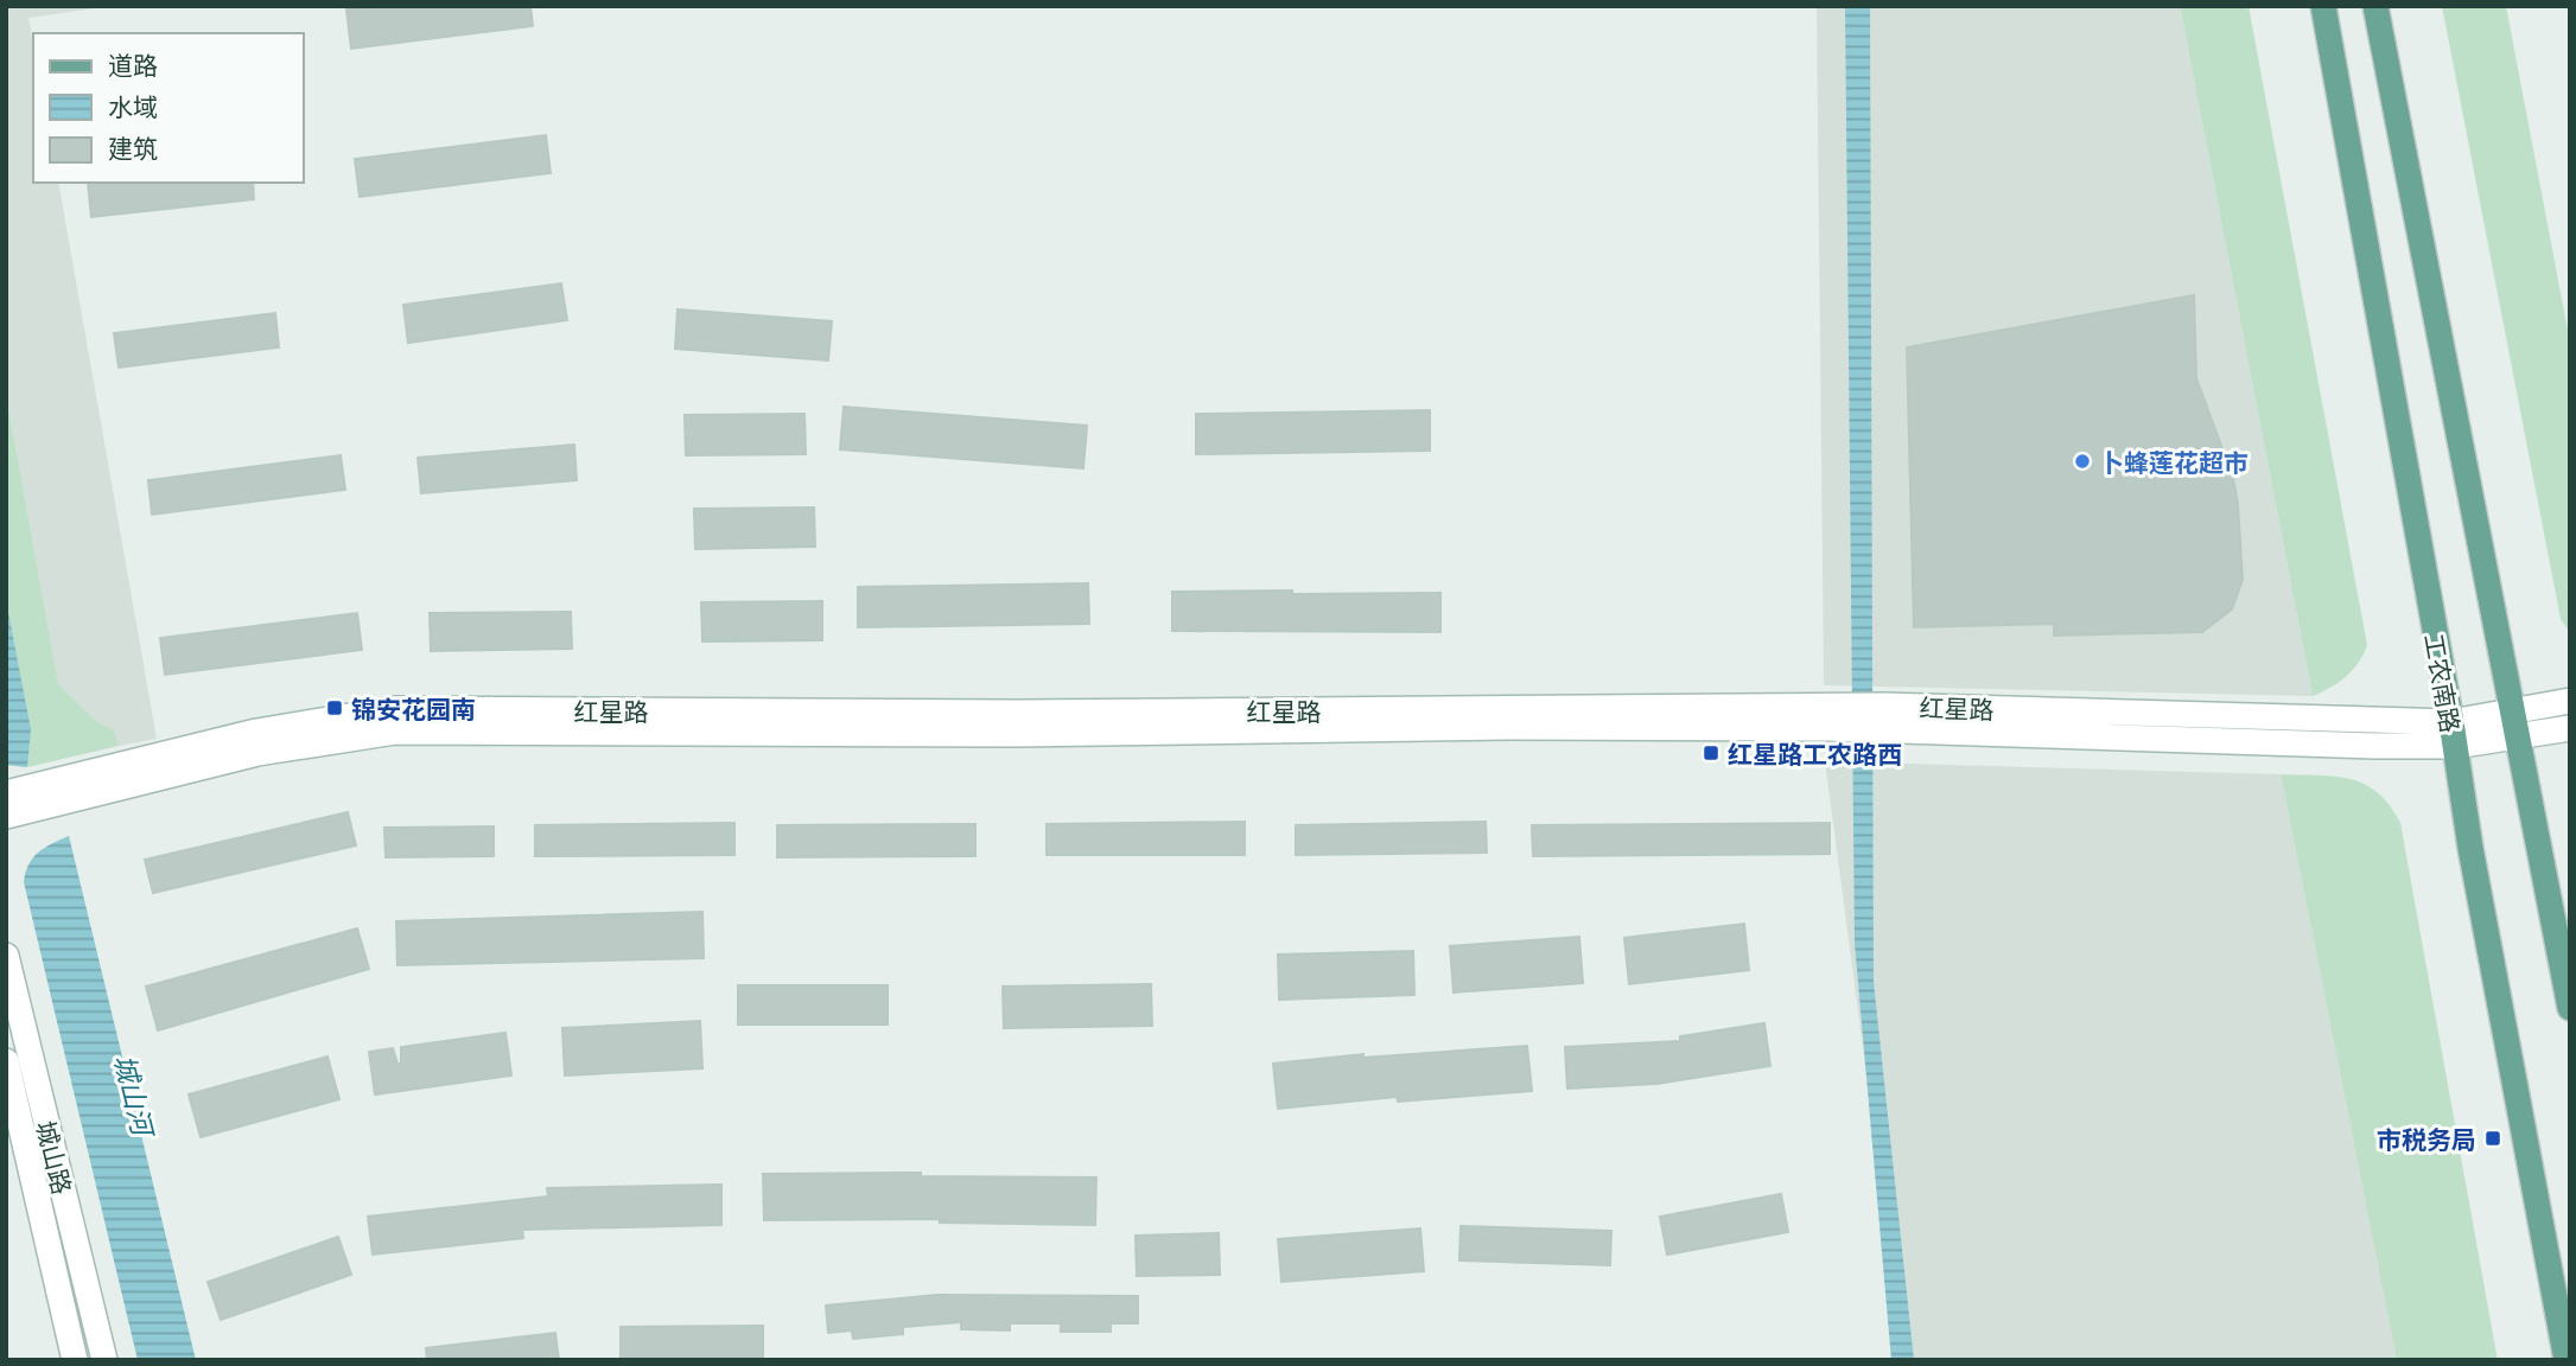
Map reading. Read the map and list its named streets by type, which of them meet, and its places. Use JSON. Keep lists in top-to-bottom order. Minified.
{"streets":{"main road":["工农南路","红星路","城山路"]},"crossings":[["工农南路","红星路"]],"water":["城山河"],"places":{"other":["卜蜂莲花超市"],"transit":["锦安花园南","红星路工农路西","市税务局"]},"legend":["道路","水域","建筑"]}
